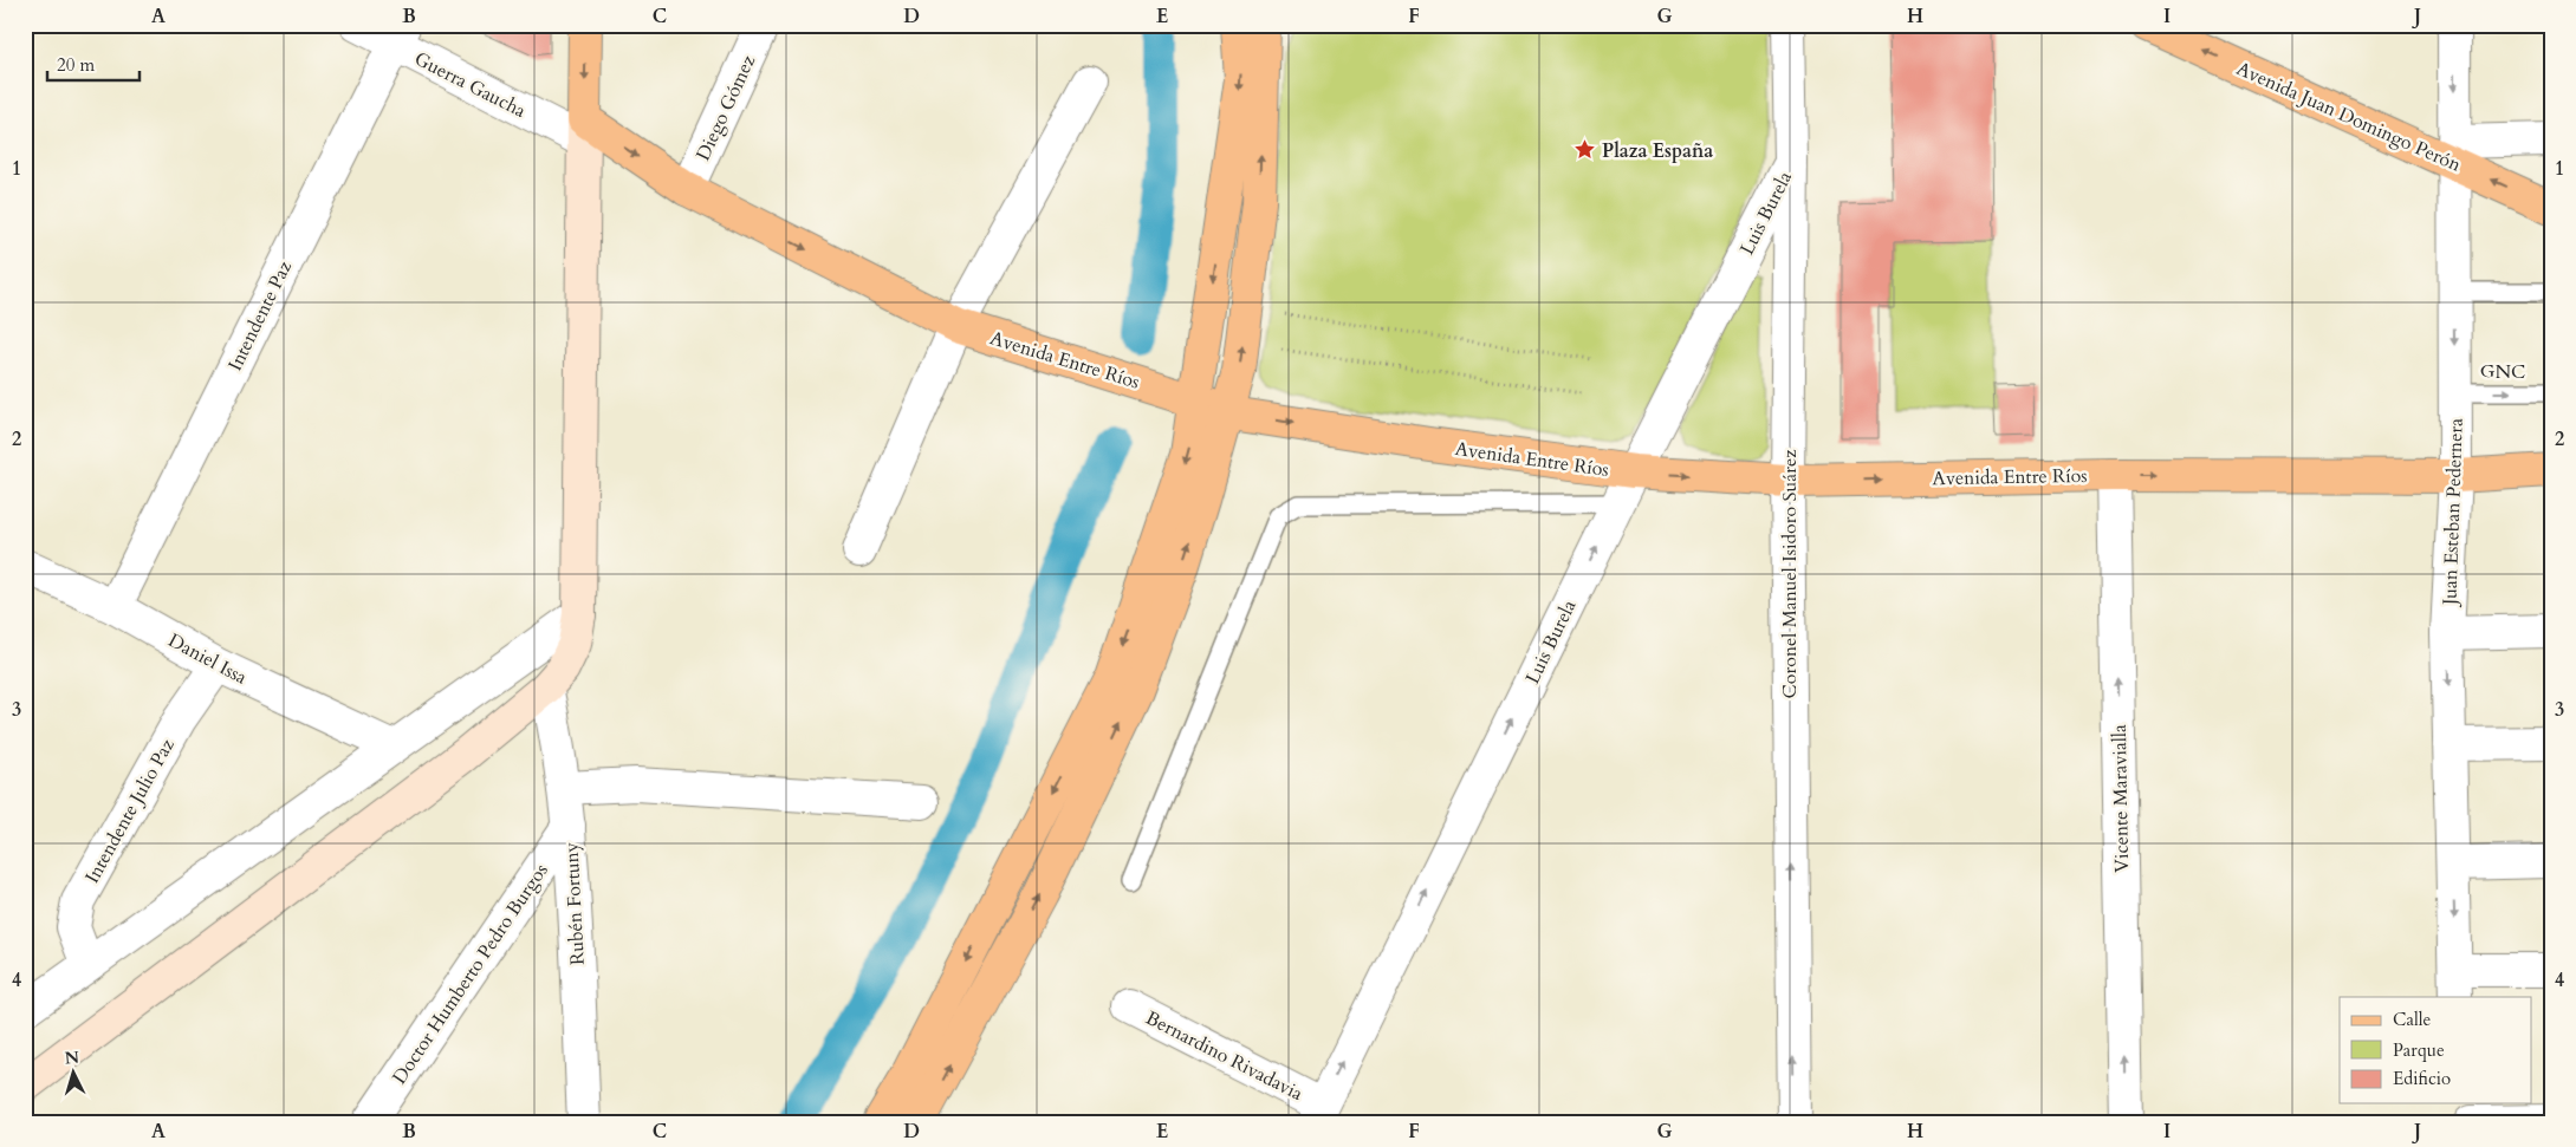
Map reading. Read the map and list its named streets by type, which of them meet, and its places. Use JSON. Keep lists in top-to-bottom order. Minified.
{"streets":{"main road":["Avenida Juan Domingo Perón","Avenida Entre Ríos"],"street":["Guerra Gaucha","Diego Gómez","Luis Burela","Intendente Paz","Juan Esteban Pedernera","Coronel Manuel Isidoro Suárez","Daniel Issa","Vicente Maravialla","Intendente Julio Paz","Rubén Fortuny","Doctor Humberto Pedro Burgos","Bernardino Rivadavia"],"lane":["GNC"]},"crossings":[["Guerra Gaucha","Intendente Paz"],["Guerra Gaucha","Avenida Entre Ríos"],["Diego Gómez","Avenida Entre Ríos"],["Avenida Juan Domingo Perón","Juan Esteban Pedernera"],["Luis Burela","Avenida Entre Ríos"],["Luis Burela","Coronel Manuel Isidoro Suárez"],["Luis Burela","Bernardino Rivadavia"],["Intendente Paz","Daniel Issa"],["Avenida Entre Ríos","Juan Esteban Pedernera"],["Avenida Entre Ríos","Coronel Manuel Isidoro Suárez"],["Avenida Entre Ríos","Vicente Maravialla"],["GNC","Juan Esteban Pedernera"],["Daniel Issa","Intendente Julio Paz"],["Rubén Fortuny","Doctor Humberto Pedro Burgos"]],"one_way":["Avenida Juan Domingo Perón","Luis Burela","Avenida Entre Ríos","Juan Esteban Pedernera","Coronel Manuel Isidoro Suárez","Vicente Maravialla"],"places":{"place":["Plaza España"]},"legend":["Calle","Parque","Edificio"],"scale_bar":"20 m","north":"top","grid":{"columns":["A","B","C","D","E","F","G","H","I","J"],"rows":["1","2","3","4"]}}
